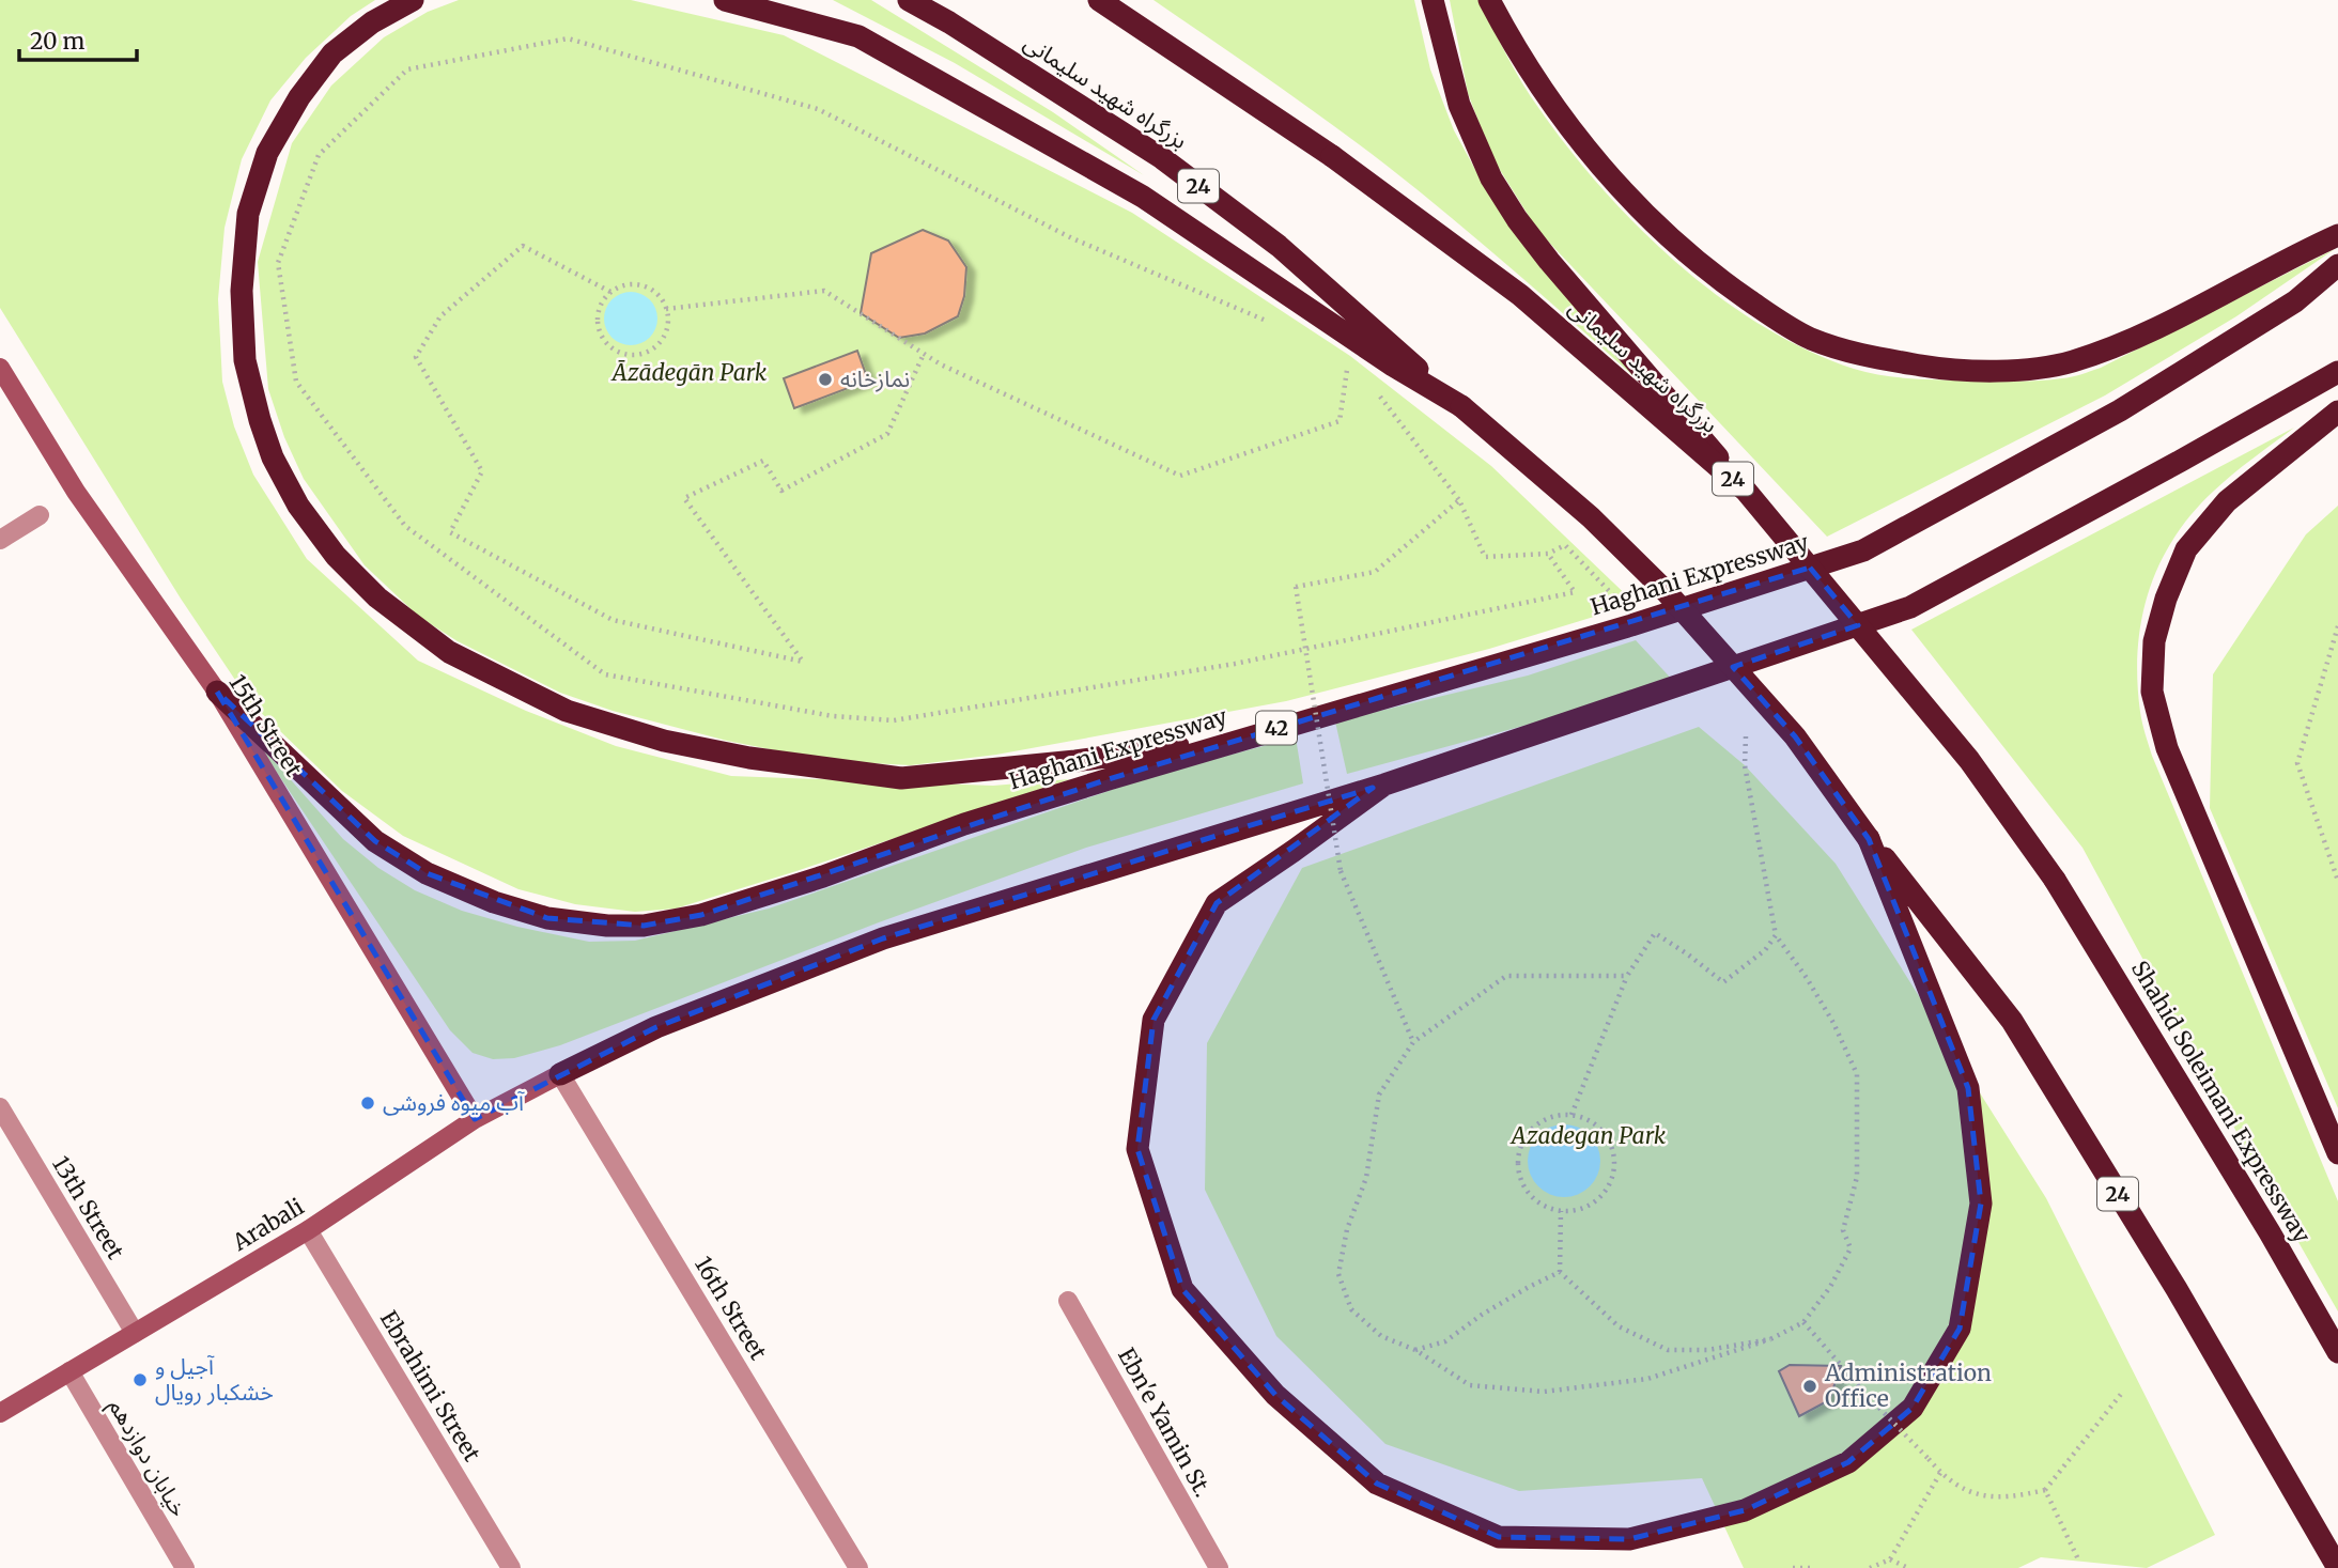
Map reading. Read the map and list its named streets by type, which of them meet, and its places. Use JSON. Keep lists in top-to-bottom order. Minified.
{"streets":{"highway":["بزرگراه شهید سلیمانی","24","Haghani Expressway","42","Shahid Soleimani Expressway"],"main road":["15th Street","Arabali"],"street":["13th Street","16th Street","Ebrahimi Street","Ebn'e Yamin St.","خیابان دوازدهم"]},"crossings":[["بزرگراه شهید سلیمانی","24"],["بزرگراه شهید سلیمانی","Shahid Soleimani Expressway"],["Haghani Expressway","15th Street"],["15th Street","Arabali"],["13th Street","Arabali"],["Arabali","16th Street"],["Arabali","Ebrahimi Street"],["Arabali","خیابان دوازدهم"]],"parks":["Āzādegān Park","Azadegan Park"],"places":["نمازخانه","آب میوه فروشی","آجیل و خشکبار رویال","Administration Office"],"scale_bar":"20 m"}
